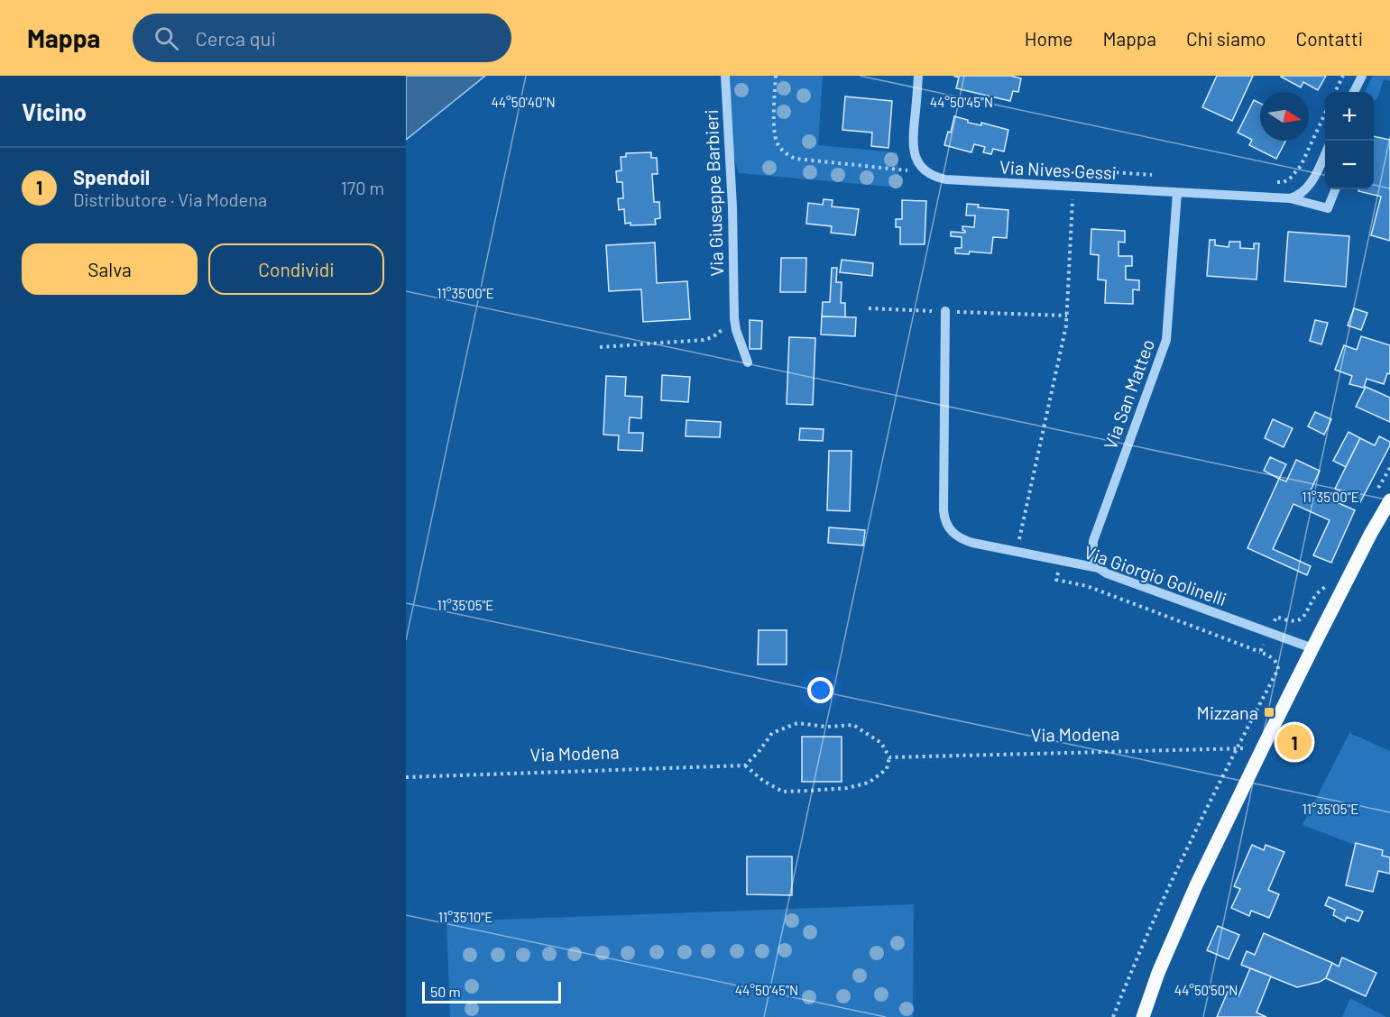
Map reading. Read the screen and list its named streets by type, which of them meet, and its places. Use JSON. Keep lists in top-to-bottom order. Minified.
{"streets":{"street":["Via Nives Gessi","Via Giuseppe Barbieri","Via San Matteo","Via Giorgio Golinelli"],"path":["Via Modena"]},"crossings":[["Via Nives Gessi","Via San Matteo"],["Via San Matteo","Via Giorgio Golinelli"]],"places":{"transit":["Mizzana"]},"scale_bar":"50 m","north":"right","page":{"header":"Mappa","search":"Cerca qui","nav":["Home","Mappa","Chi siamo","Contatti"],"heading":"Vicino","map_buttons":["+","−"],"list":[{"mark":"1","name":"Spendoil","note":"Distributore · Via Modena","value":"170 m"}],"buttons":["Salva","Condividi"],"pins":"1","scale":"50 m"},"coordinates":["44°50'40\"N","44°50'45\"N","11°35'00\"E","11°35'05\"E","11°35'10\"E","44°50'50\"N"]}
